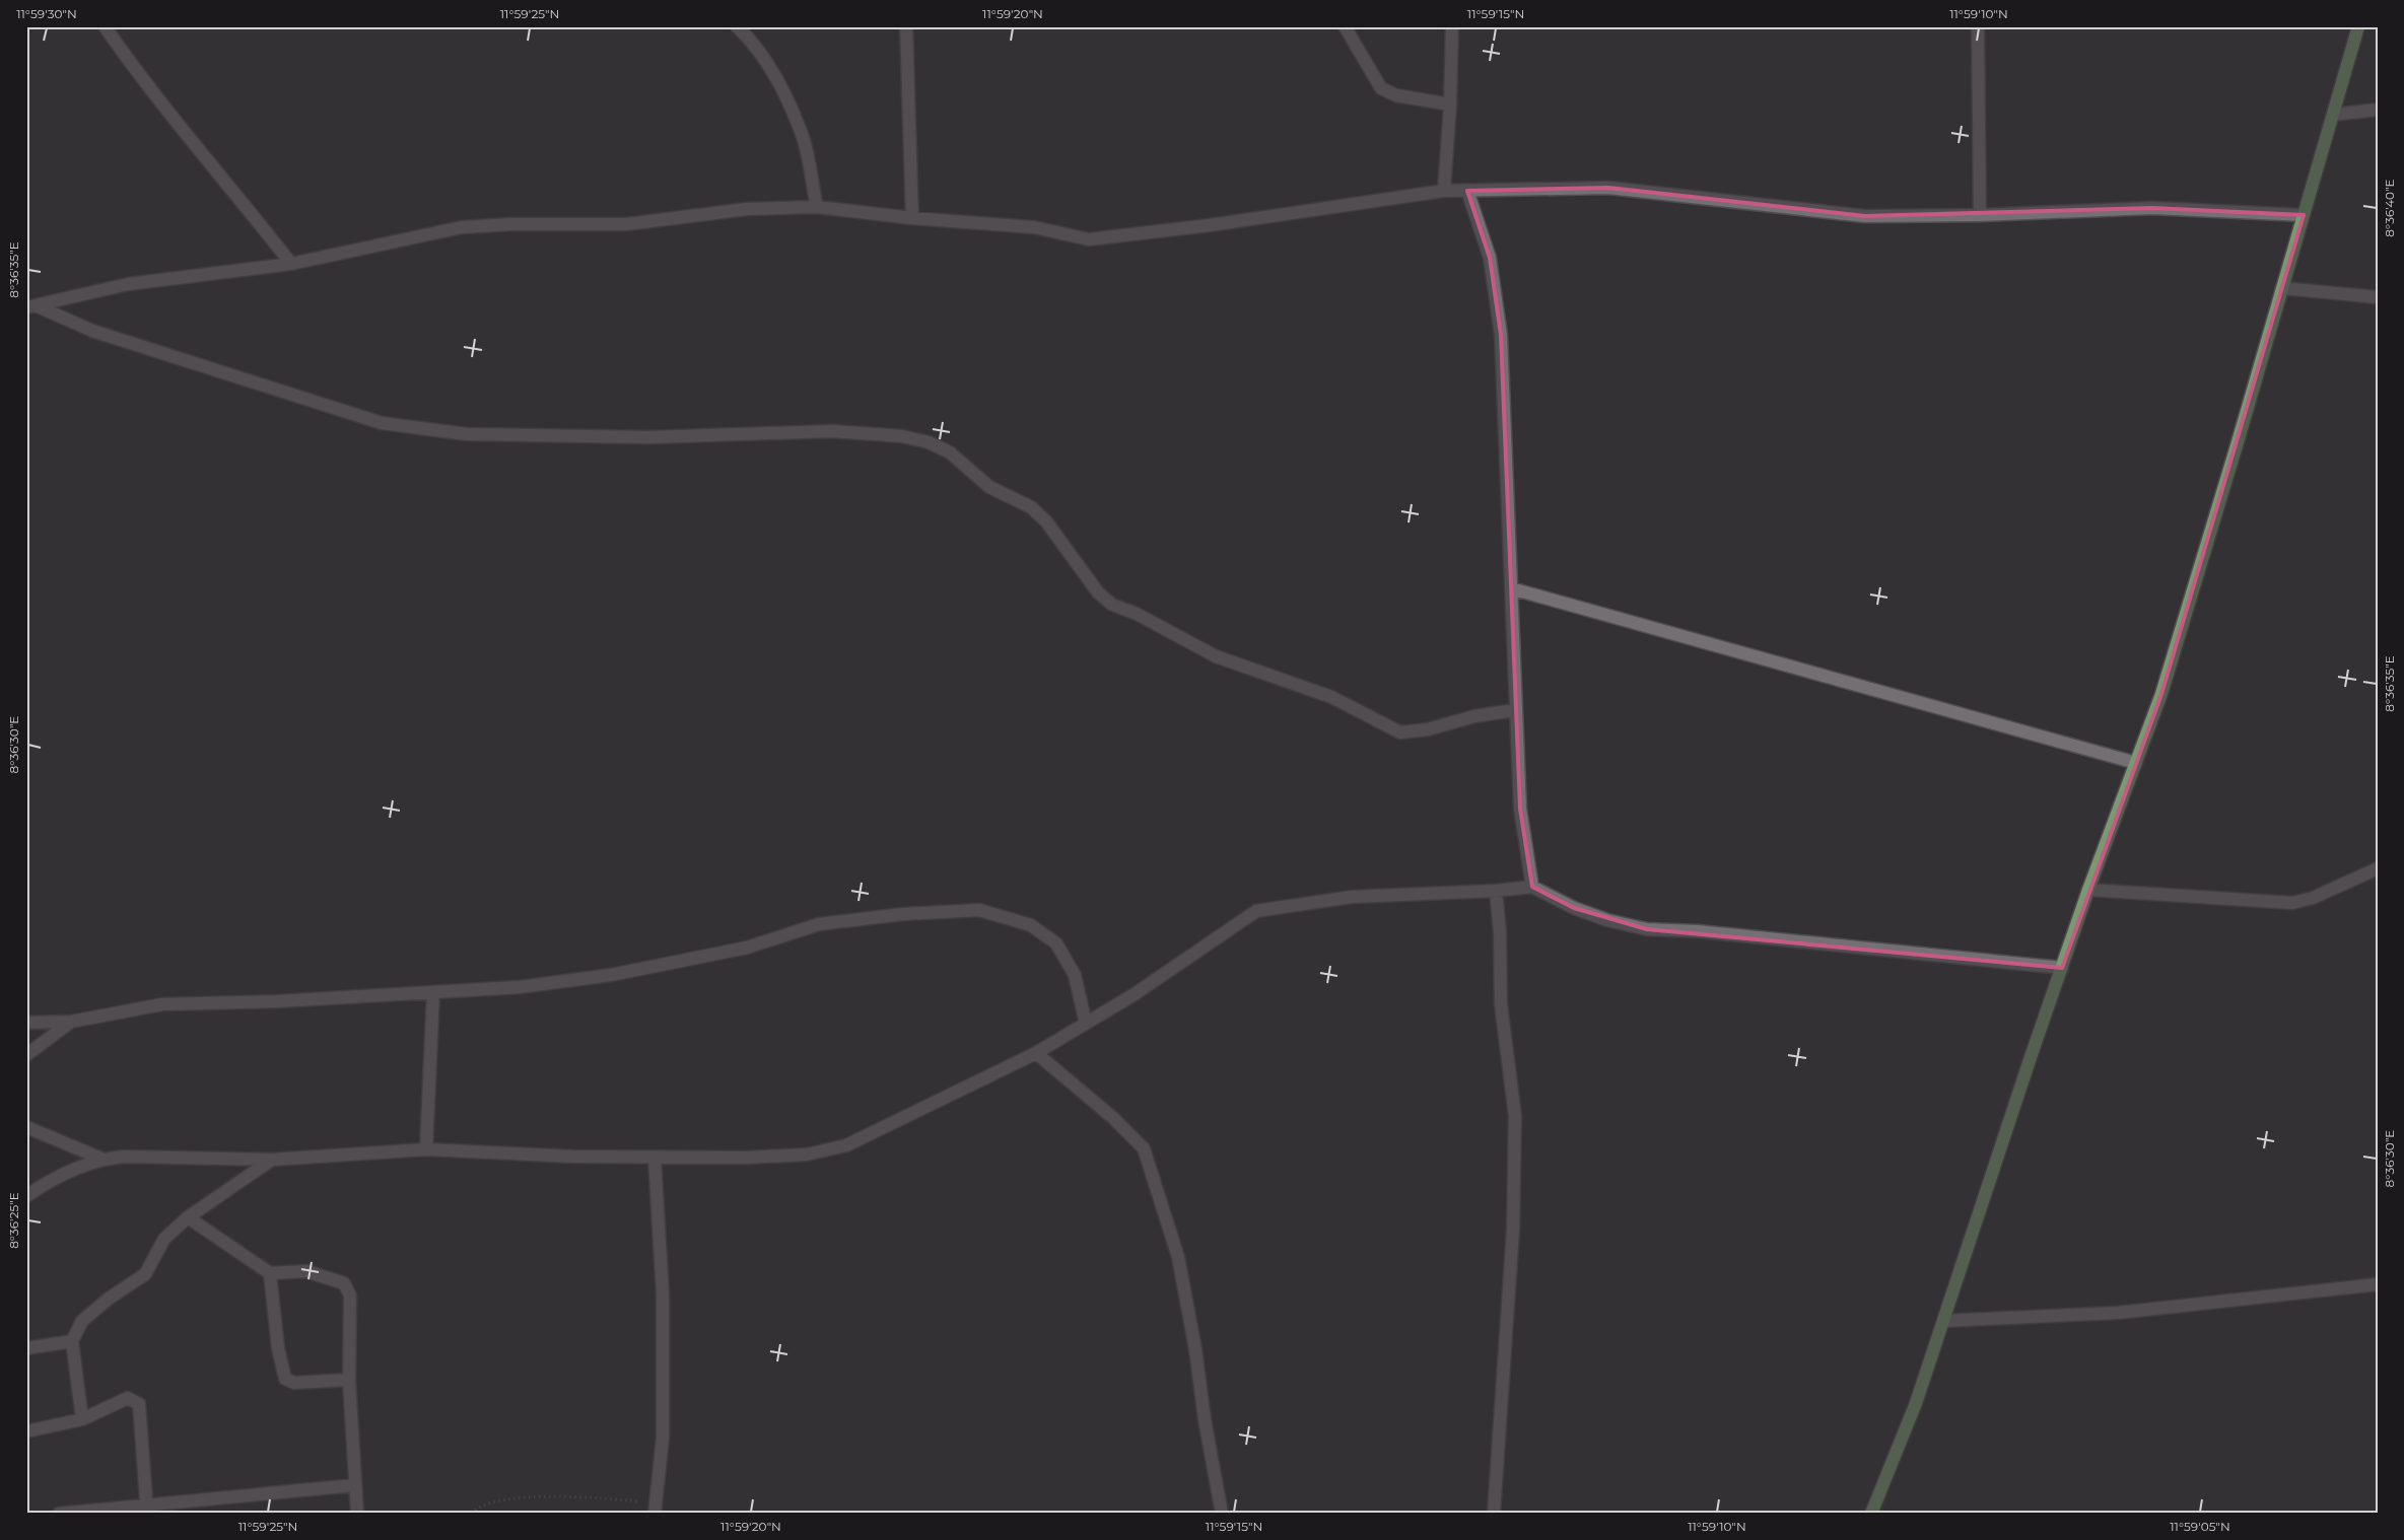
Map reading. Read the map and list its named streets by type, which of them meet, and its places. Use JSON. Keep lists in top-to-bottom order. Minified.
{"coordinates":["11°59'30\"N","11°59'25\"N","11°59'20\"N","11°59'15\"N","11°59'10\"N","8°36'40\"E","8°36'35\"E","8°36'30\"E","8°36'25\"E","11°59'05\"N"]}
